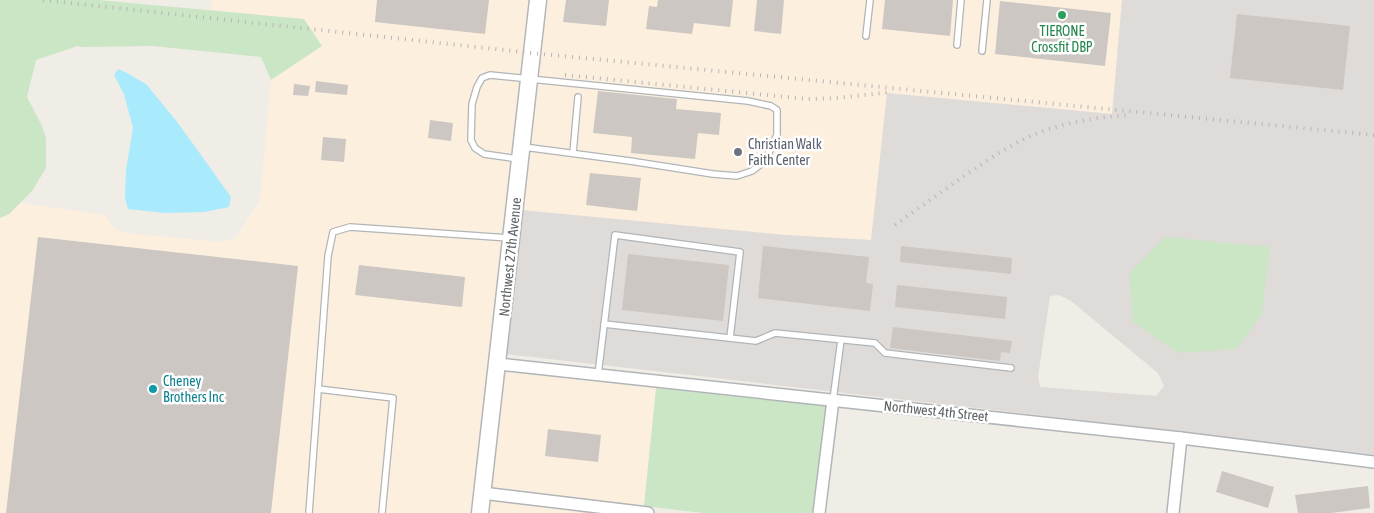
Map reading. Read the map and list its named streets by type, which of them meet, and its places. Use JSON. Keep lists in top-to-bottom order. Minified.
{"streets":{"main road":["Northwest 27th Avenue"],"street":["Northwest 4th Street"]},"crossings":[["Northwest 27th Avenue","Northwest 4th Street"]],"places":["TIERONE Crossfit DBP","Christian Walk Faith Center","Cheney Brothers Inc"]}
